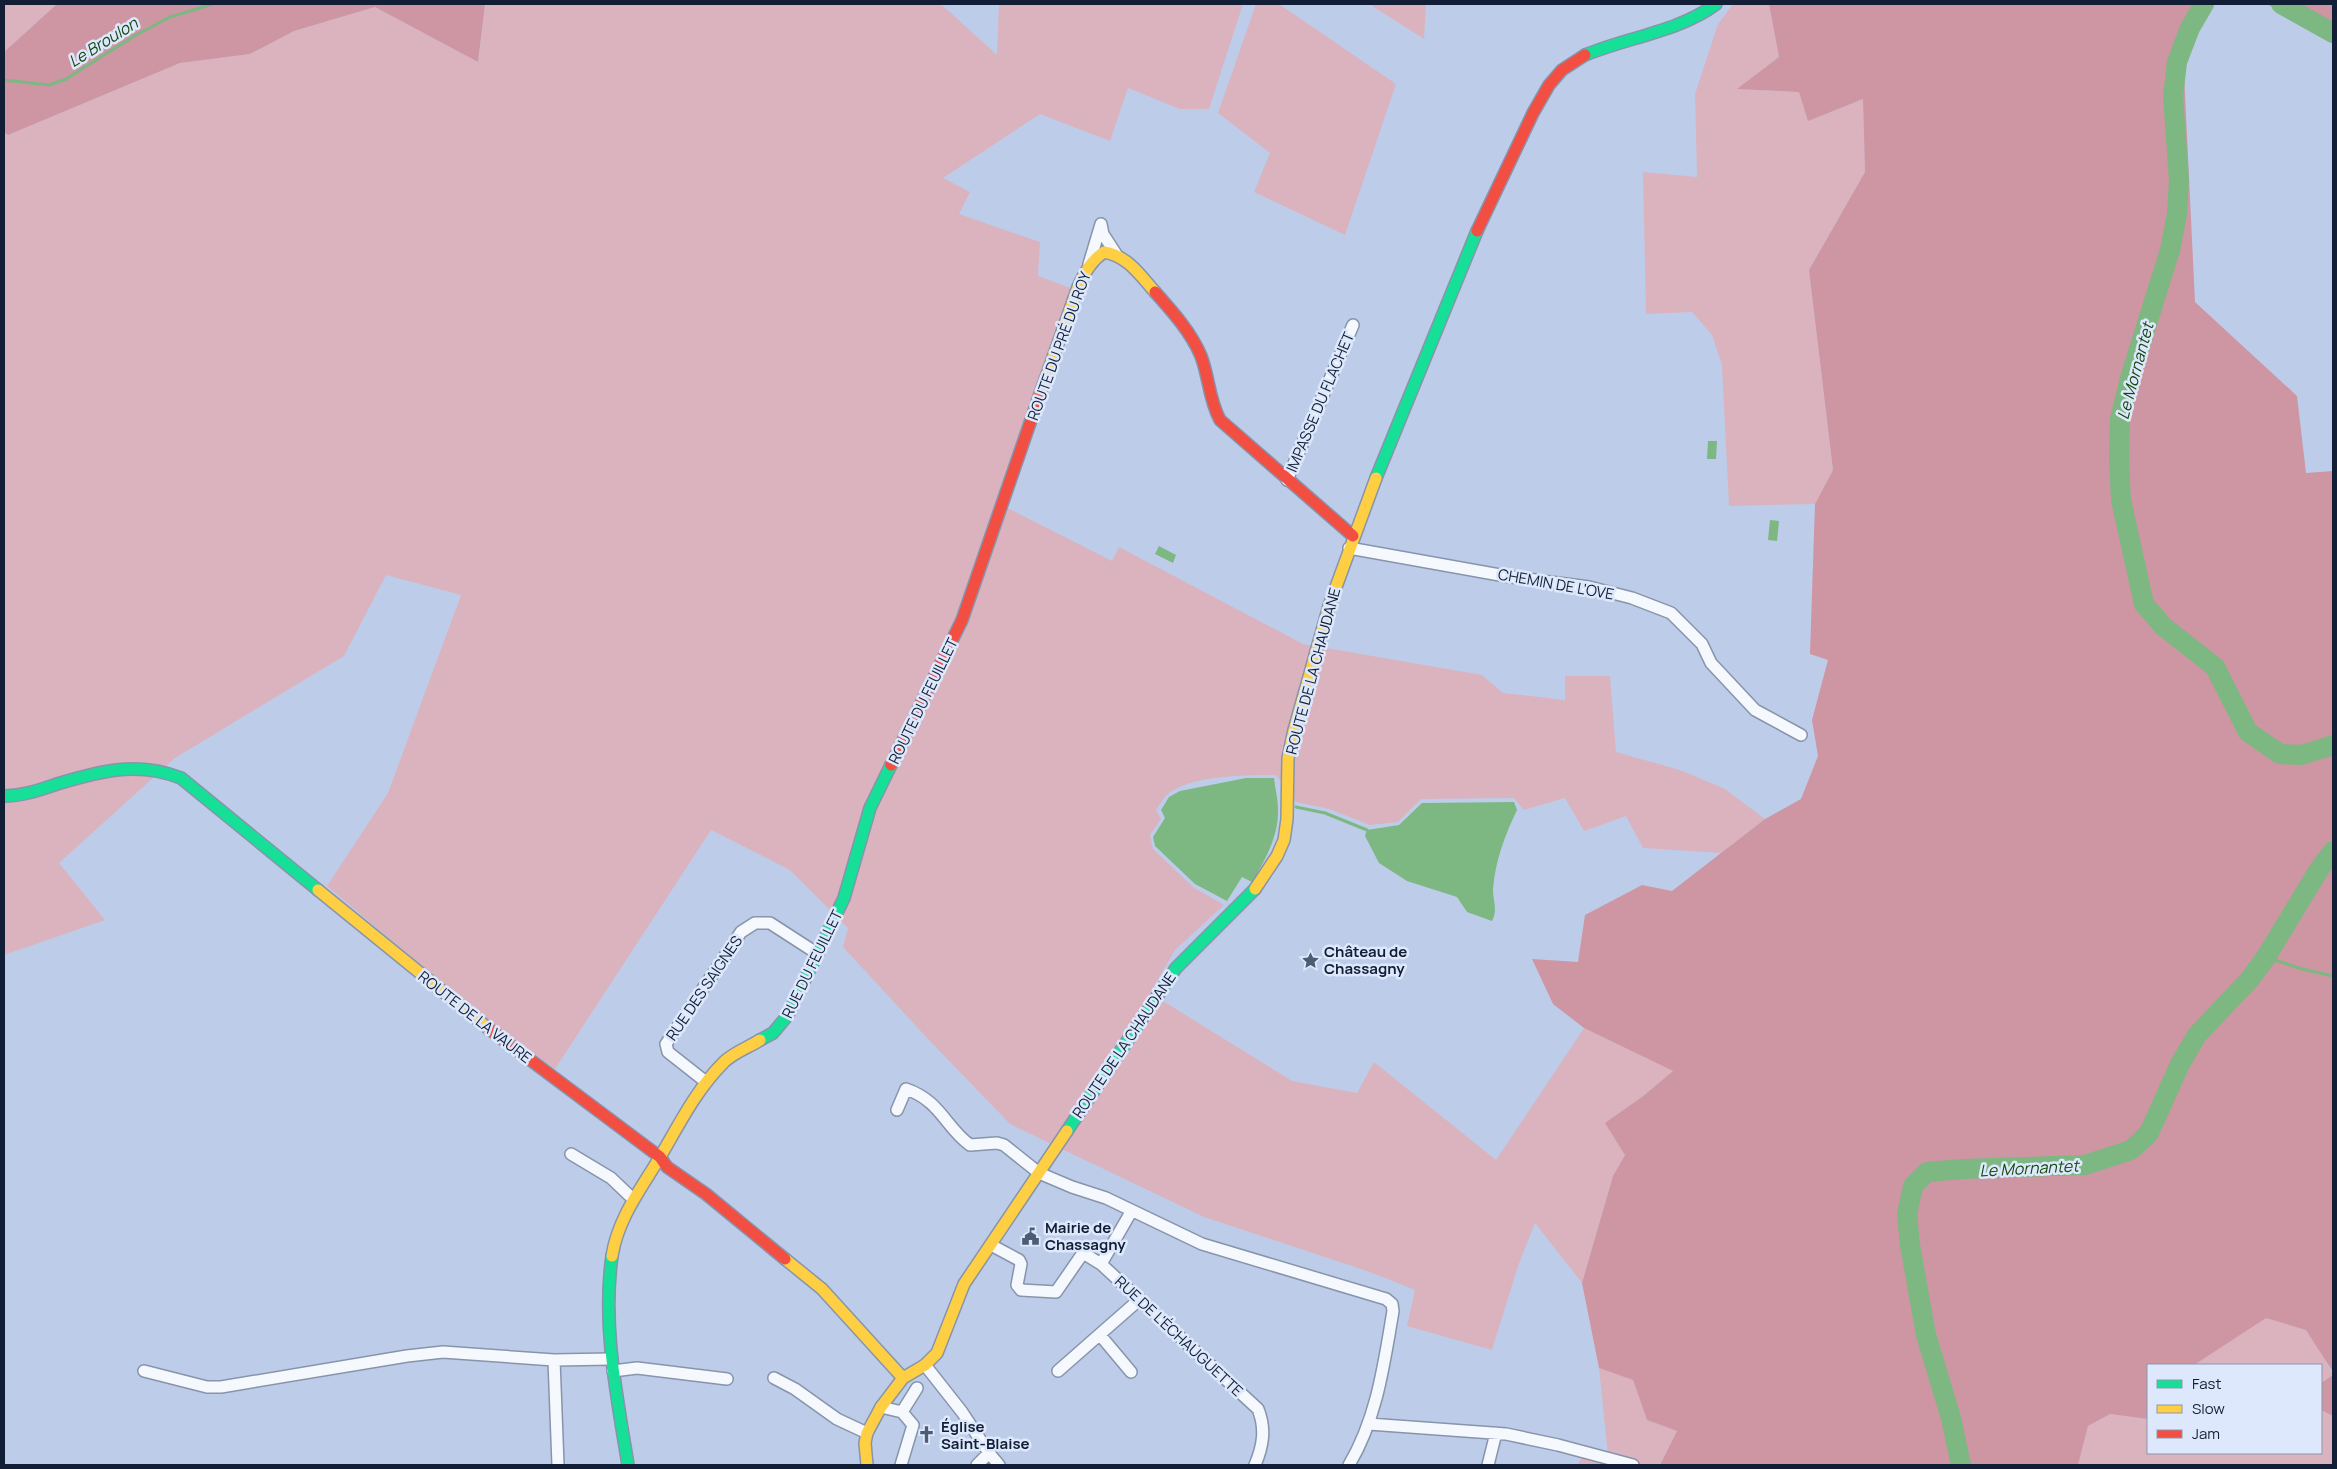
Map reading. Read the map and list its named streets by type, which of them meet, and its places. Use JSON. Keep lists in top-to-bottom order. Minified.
{"streets":{"street":["ROUTE DU PRÉ DU ROY","IMPASSE DU FLACHET","CHEMIN DE L'OVE","ROUTE DE LA CHAUDANE","ROUTE DU FEUILLET","RUE DU FEUILLET","RUE DES SAIGNES","ROUTE DE LA VAURE","RUE DE L'ÉCHAUGUETTE"]},"crossings":[["ROUTE DU PRÉ DU ROY","ROUTE DU FEUILLET"],["CHEMIN DE L'OVE","ROUTE DE LA CHAUDANE"],["ROUTE DE LA CHAUDANE","ROUTE DE LA VAURE"],["ROUTE DU FEUILLET","RUE DU FEUILLET"],["RUE DU FEUILLET","RUE DES SAIGNES"],["RUE DU FEUILLET","ROUTE DE LA VAURE"]],"water":["Le Broulon","Le Mornantet"],"places":{"place":["Château de Chassagny"],"public building":["Mairie de Chassagny"],"church":["Église Saint-Blaise"]},"legend":["Fast","Slow","Jam"]}
